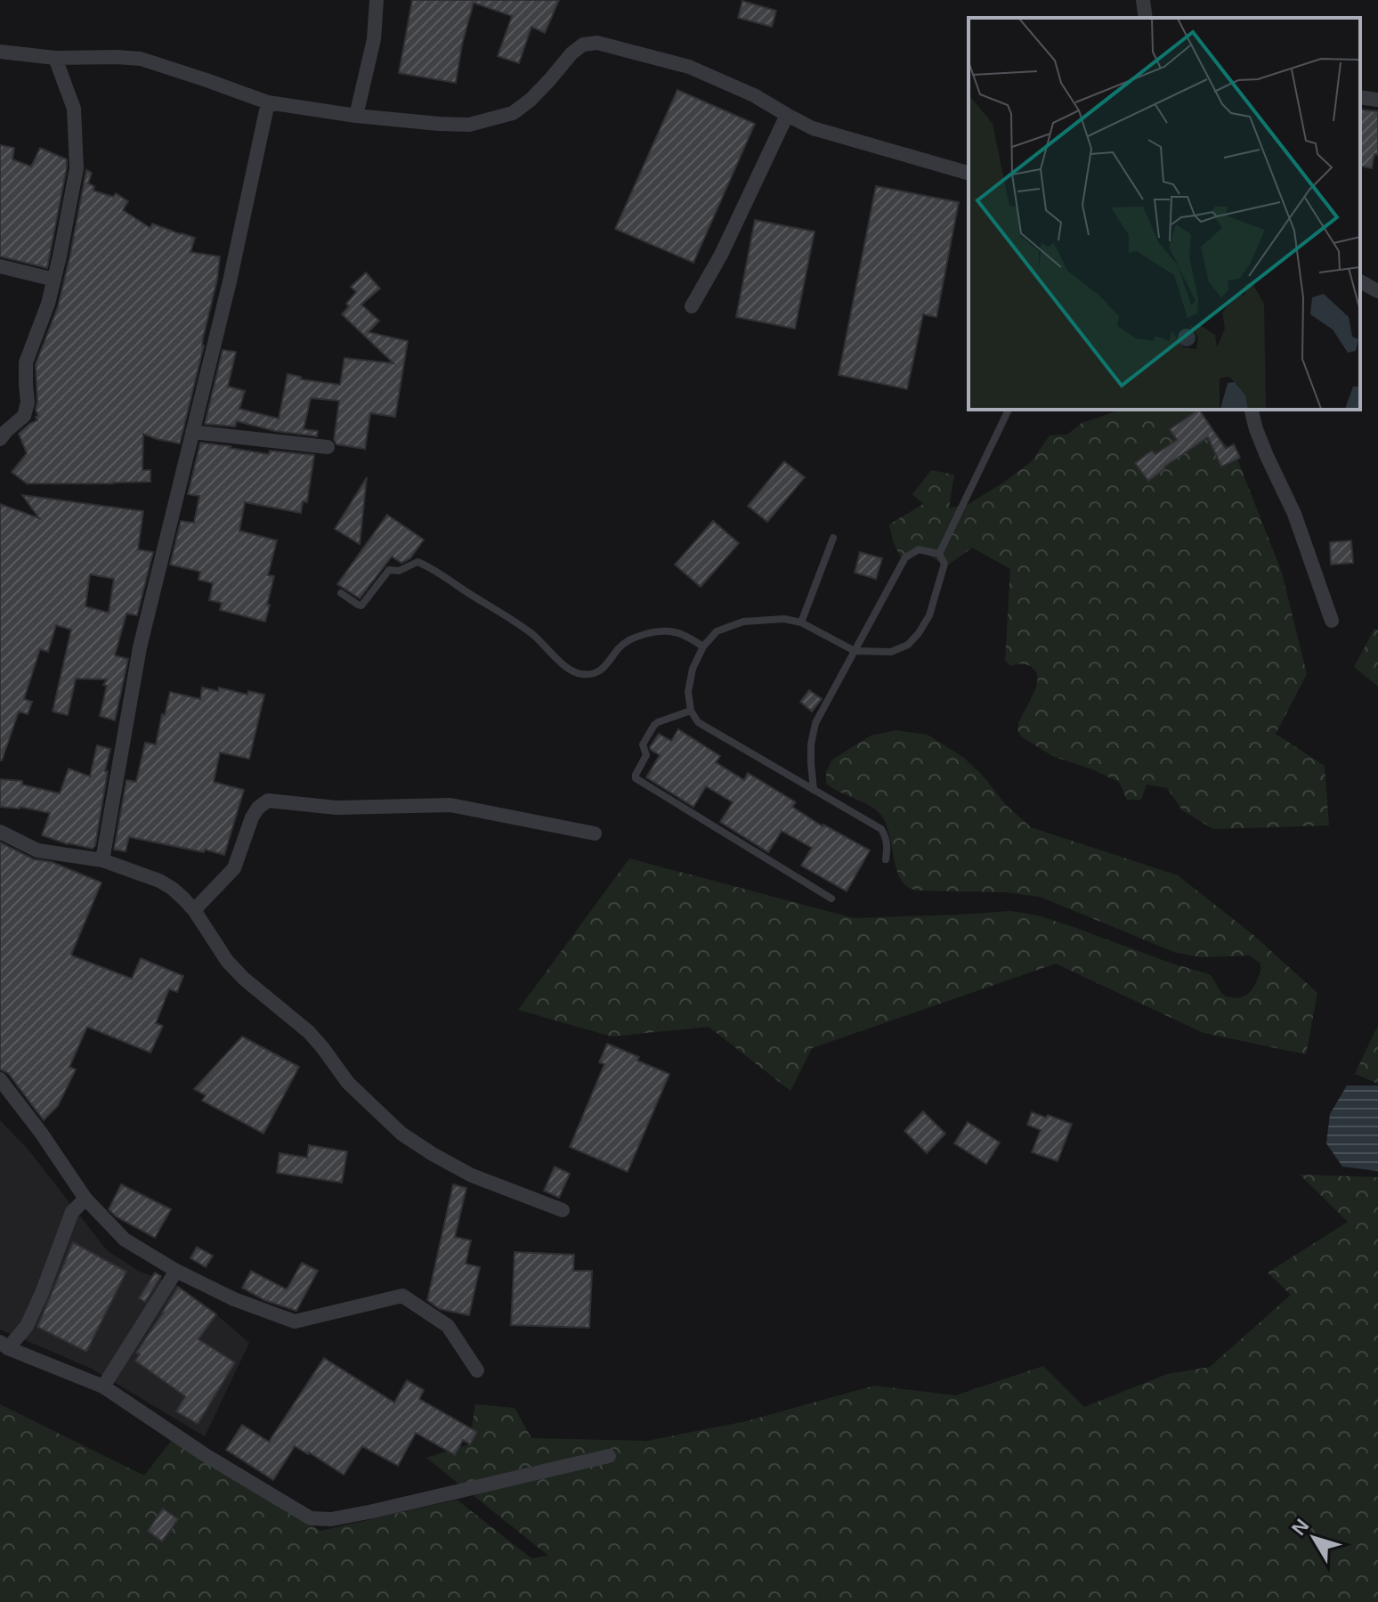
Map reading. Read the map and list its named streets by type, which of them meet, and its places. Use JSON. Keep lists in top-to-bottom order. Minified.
{"north":"top left"}
